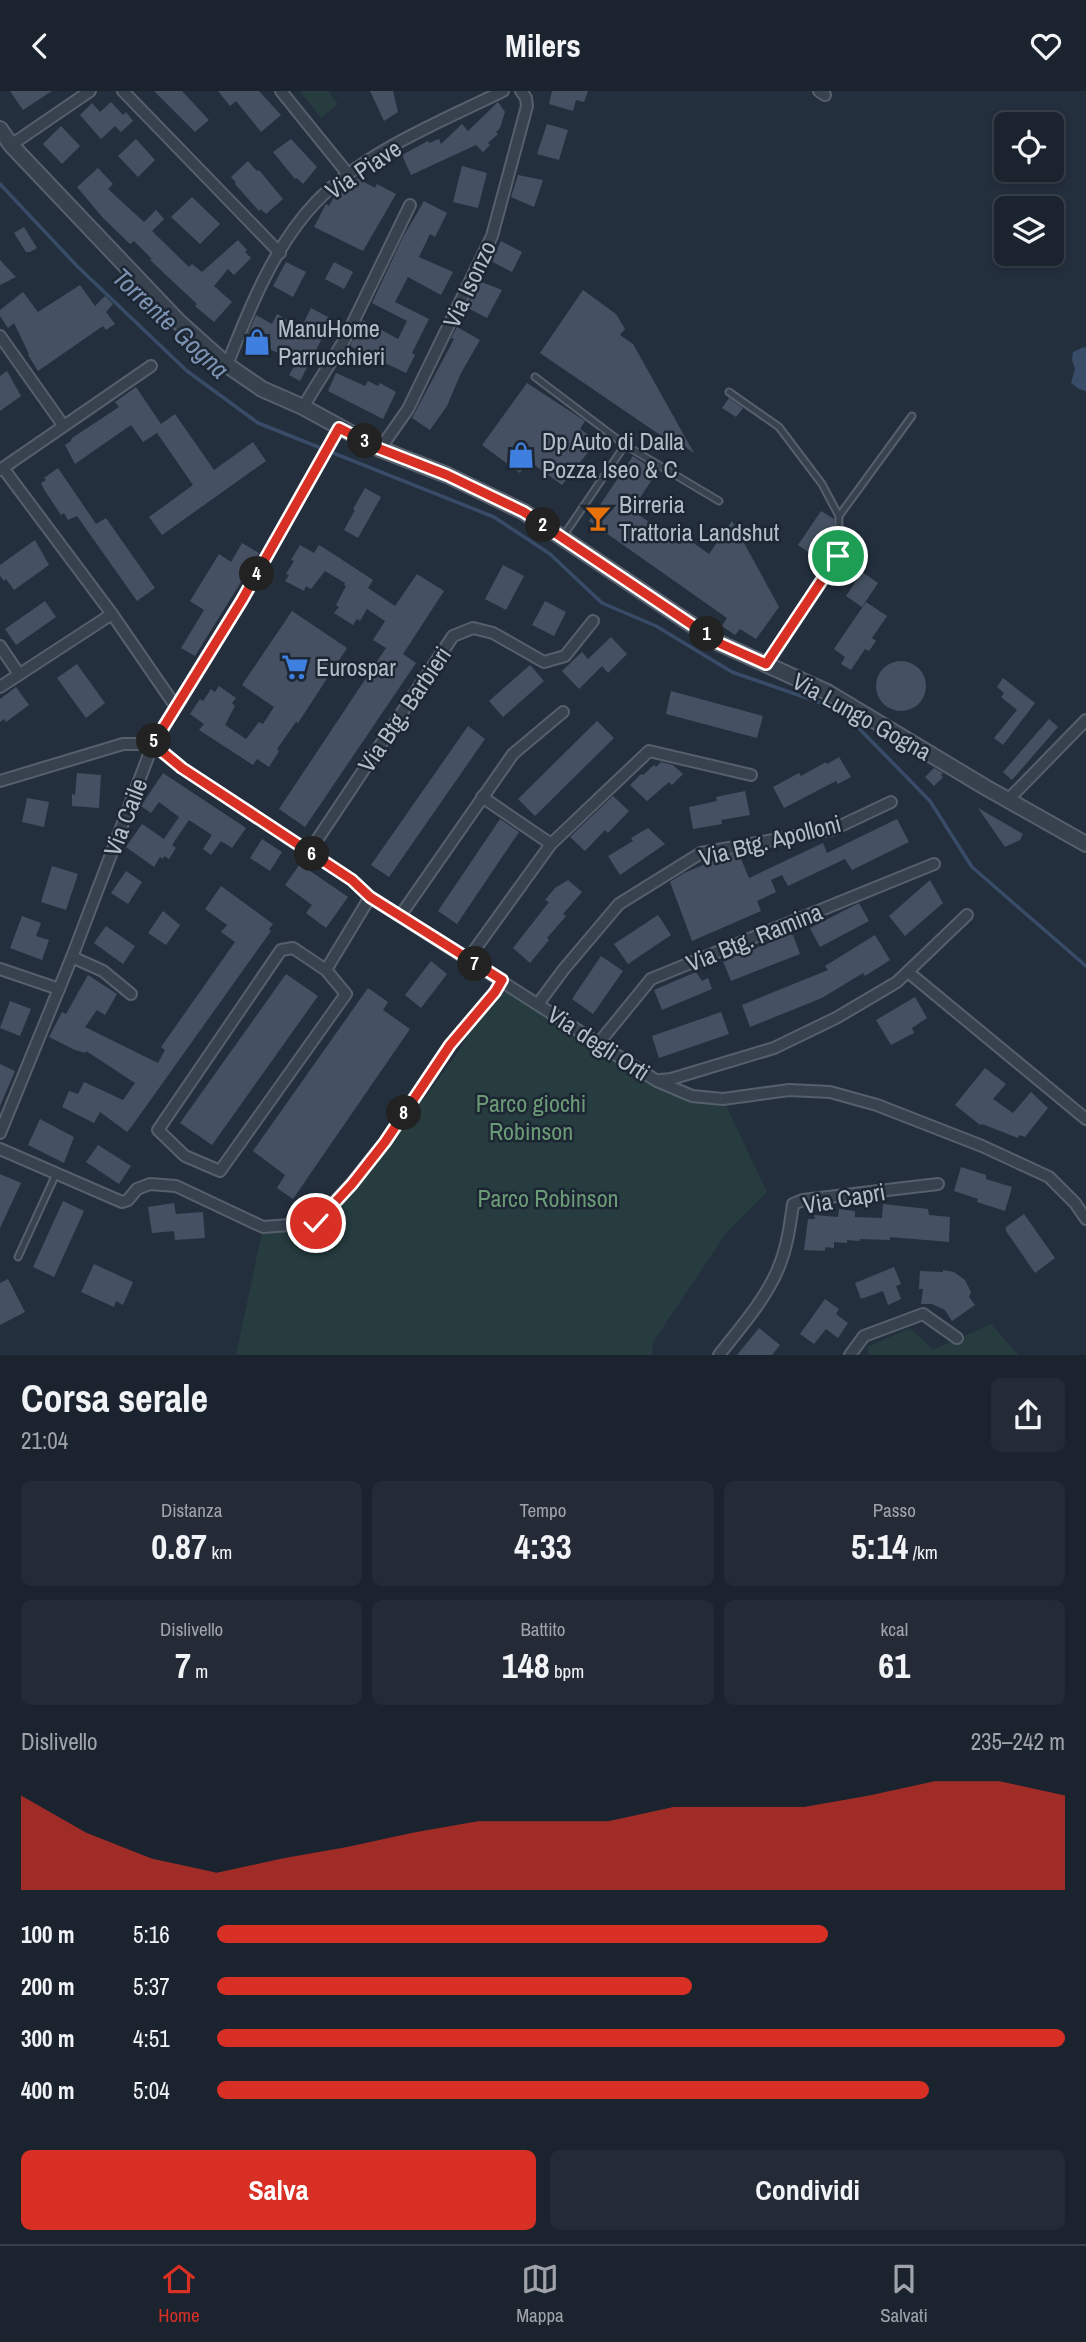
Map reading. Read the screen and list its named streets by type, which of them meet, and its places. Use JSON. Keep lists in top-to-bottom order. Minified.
{"streets":{"street":["Via Piave","Via Isonzo","Via Btg. Barbieri","Via Lungo Gogna","Via Caile","Via Btg. Apolloni","Via Btg. Ramina","Via degli Orti","Via Capri"]},"crossings":[["Via Piave","Via Lungo Gogna"],["Via Isonzo","Via Lungo Gogna"],["Via Btg. Barbieri","Via degli Orti"],["Via Lungo Gogna","Via Caile"],["Via Caile","Via degli Orti"],["Via Btg. Apolloni","Via degli Orti"],["Via Btg. Ramina","Via degli Orti"]],"water":["Torrente Gogna"],"parks":["Parco giochi Robinson","Parco Robinson"],"places":{"shop":["ManuHome Parrucchieri","Dp Auto di Dalla Pozza Iseo & C"],"bar":["Birreria Trattoria Landshut"],"supermarket":["Eurospar"]},"page":{"header":"Milers","pins":["3","2","4","1","5","6","7","8"],"heading":["Corsa serale","21:04"],"stats":[["Distanza","0.87 km"],["Tempo","4:33"],["Passo","5:14 /km"],["Dislivello","7 m"],["Battito","148 bpm"],["kcal","61"]],"chart":["Dislivello","235–242 m"],"list":[{"name":"100 m","note":"5:16"},{"name":"200 m","note":"5:37"},{"name":"300 m","note":"4:51"},{"name":"400 m","note":"5:04"}],"buttons":["Salva","Condividi"],"tabs":["Home","Mappa","Salvati"]}}
